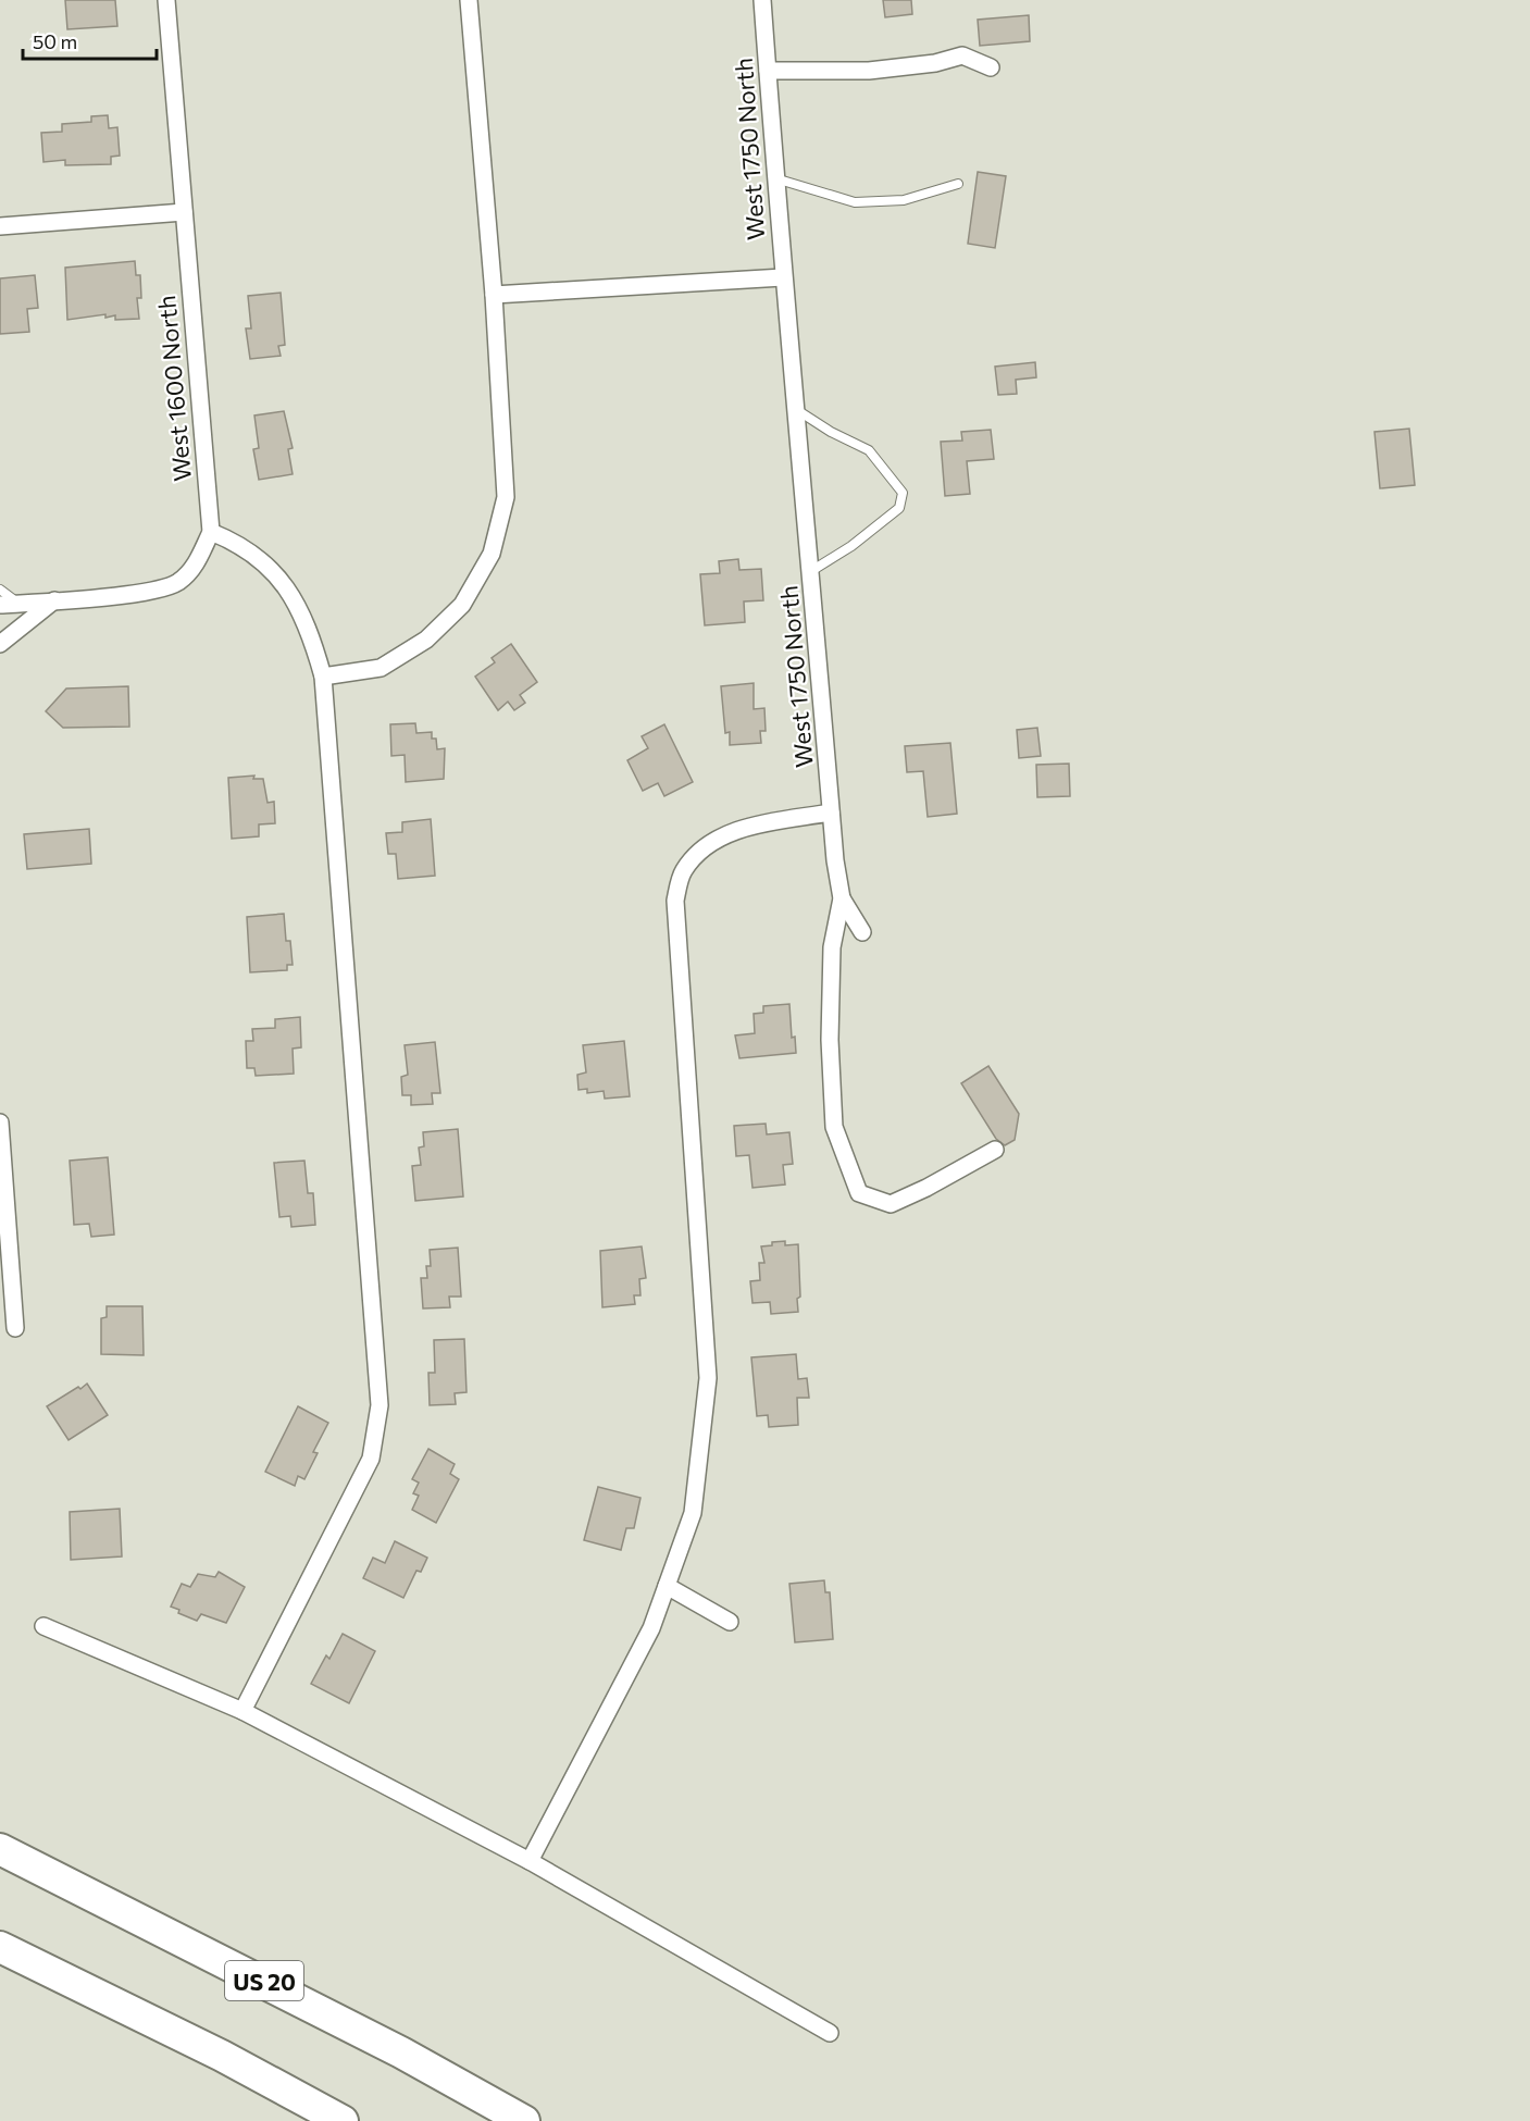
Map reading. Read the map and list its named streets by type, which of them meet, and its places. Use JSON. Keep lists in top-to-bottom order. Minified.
{"streets":{"highway":["US 20"],"street":["West 1750 North","West 1600 North"]},"scale_bar":"50 m"}
